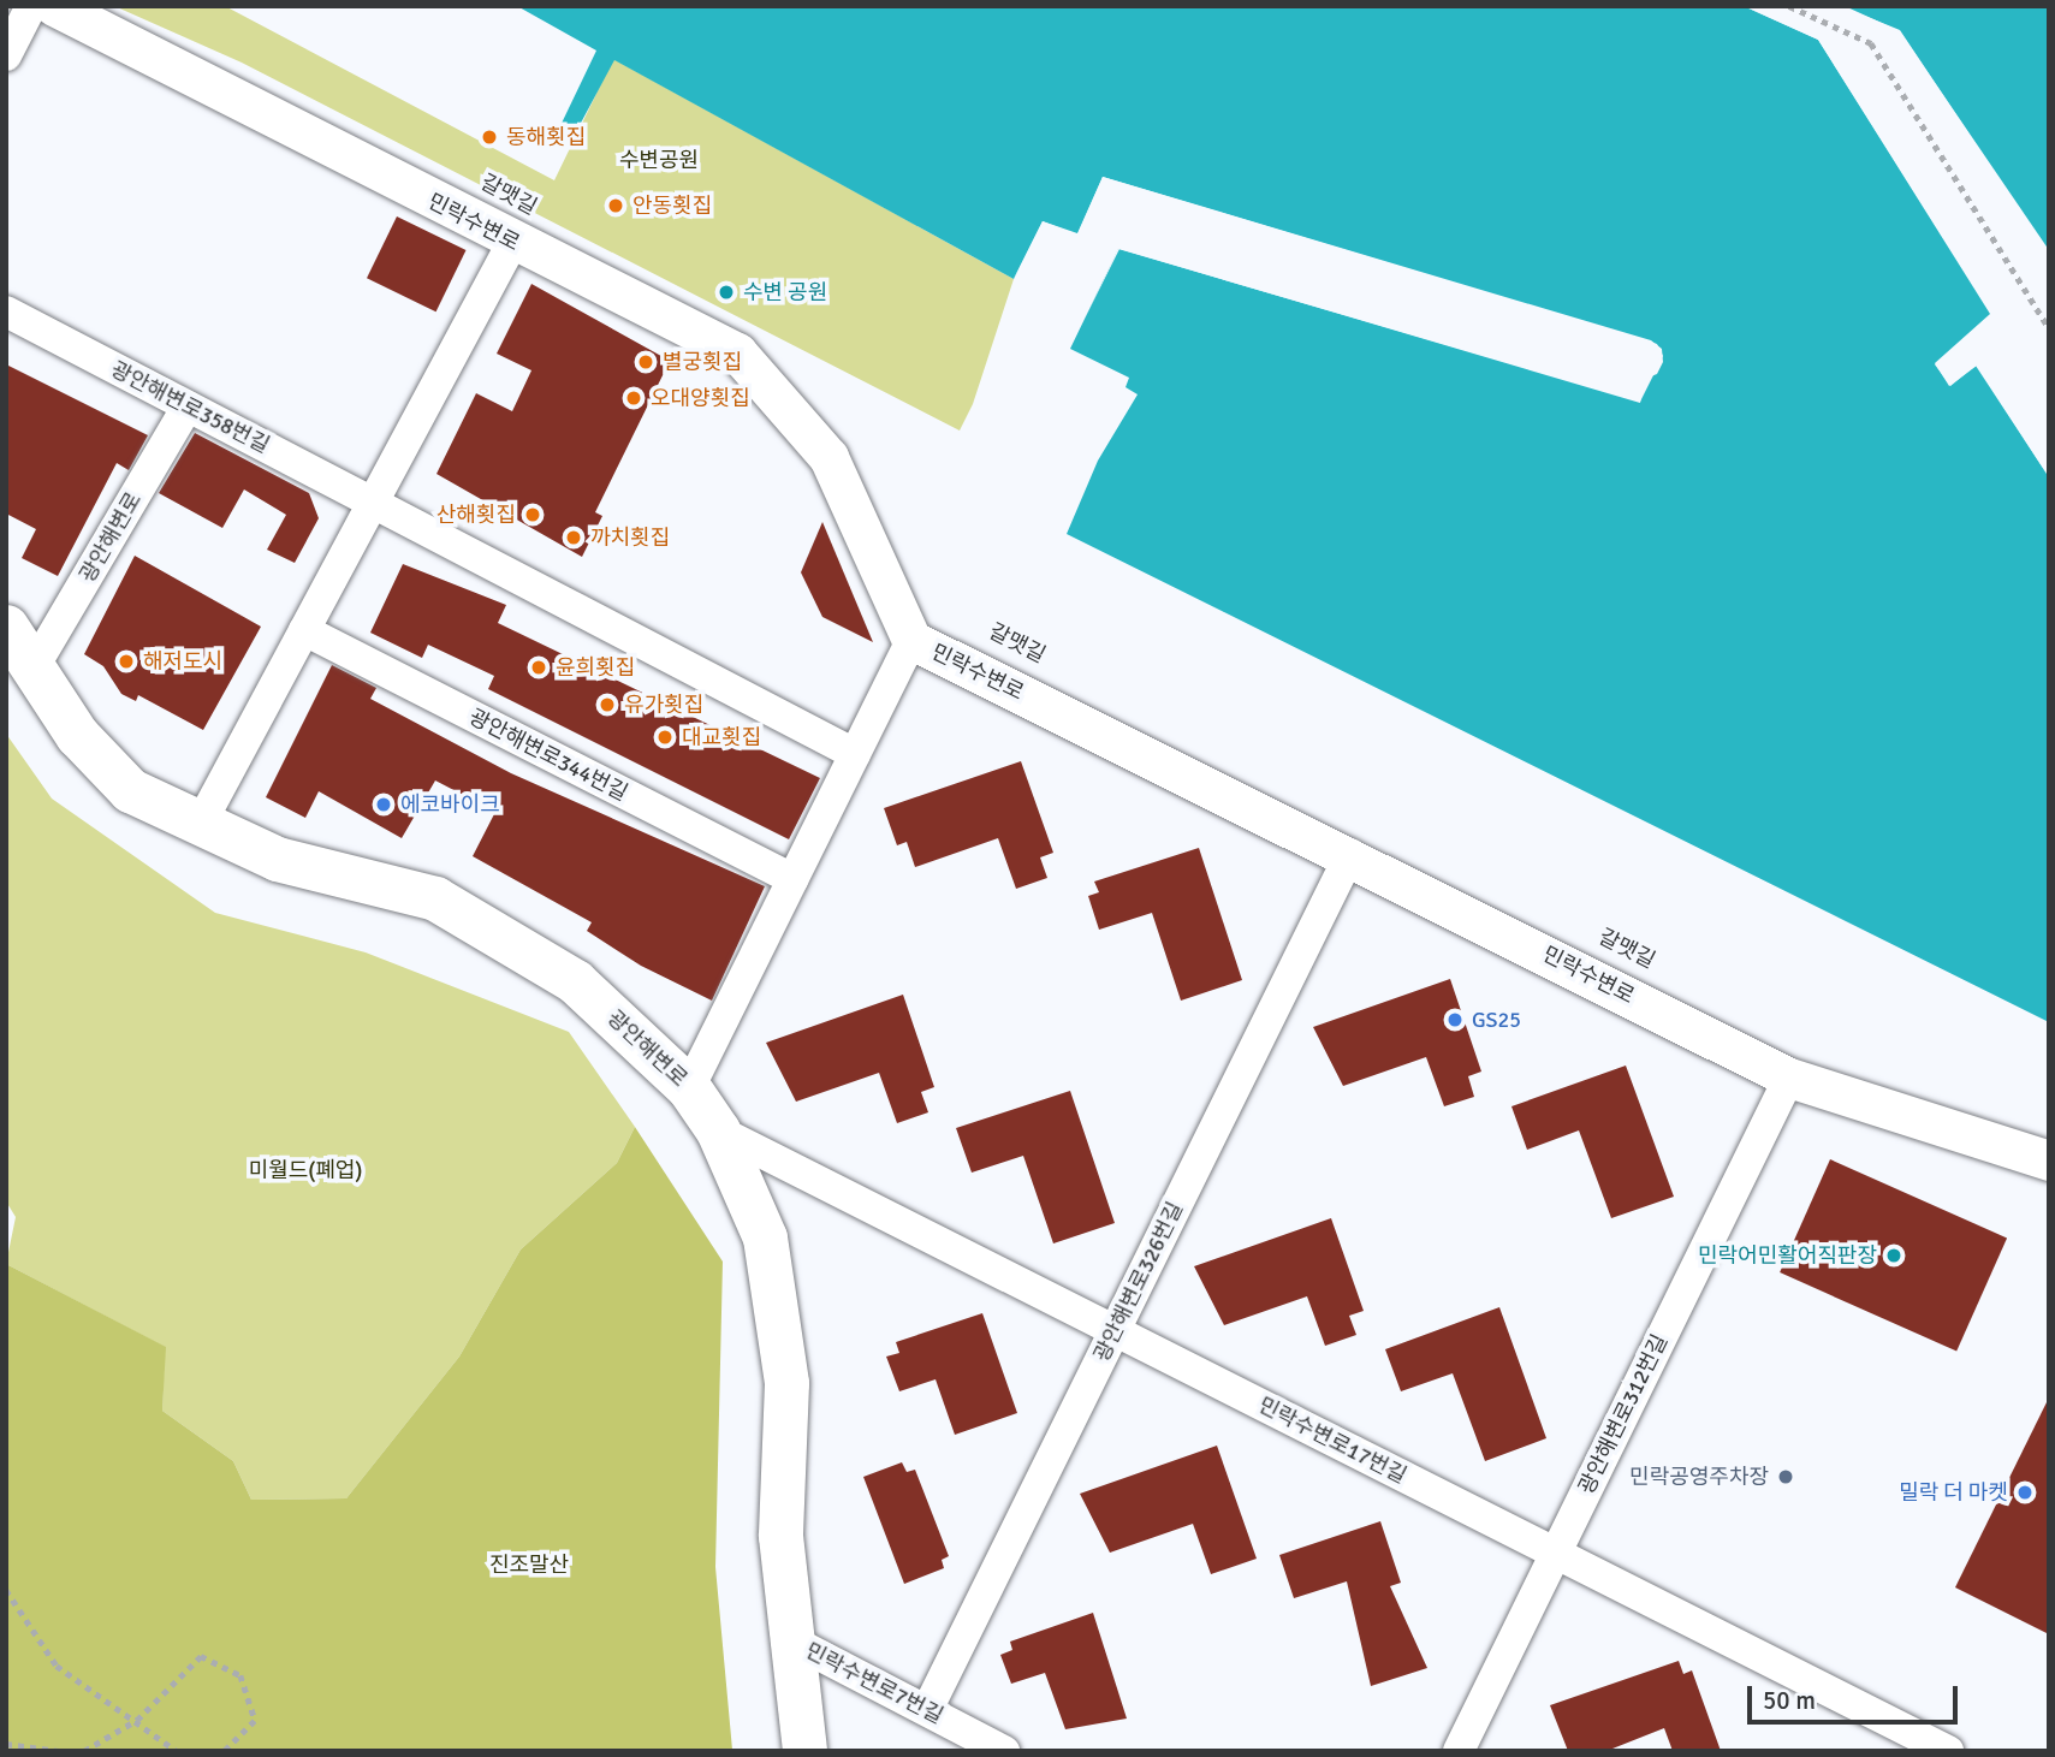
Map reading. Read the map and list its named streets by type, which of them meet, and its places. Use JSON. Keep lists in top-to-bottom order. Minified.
{"streets":{"main road":["광안해변로"],"street":["민락수변로","광안해변로358번길","광안해변로344번길","광안해변로326번길","광안해변로312번길","민락수변로17번길","민락수변로7번길"]},"crossings":[["민락수변로","광안해변로326번길"],["민락수변로","광안해변로312번길"],["광안해변로358번길","광안해변로"],["광안해변로","민락수변로17번길"],["광안해변로","민락수변로7번길"],["광안해변로326번길","민락수변로17번길"],["광안해변로326번길","민락수변로7번길"],["광안해변로312번길","민락수변로17번길"]],"parks":["수변공원","미월드(폐업)","진조말산"],"places":["동해횟집","안동횟집","수변 공원","별궁횟집","오대양횟집","산해횟집","까치횟집","해저도시","윤희횟집","유가횟집","대교횟집","에코바이크","GS25","민락어민활어직판장","민락공영주차장","밀락 더 마켓"],"scale_bar":"50 m"}
